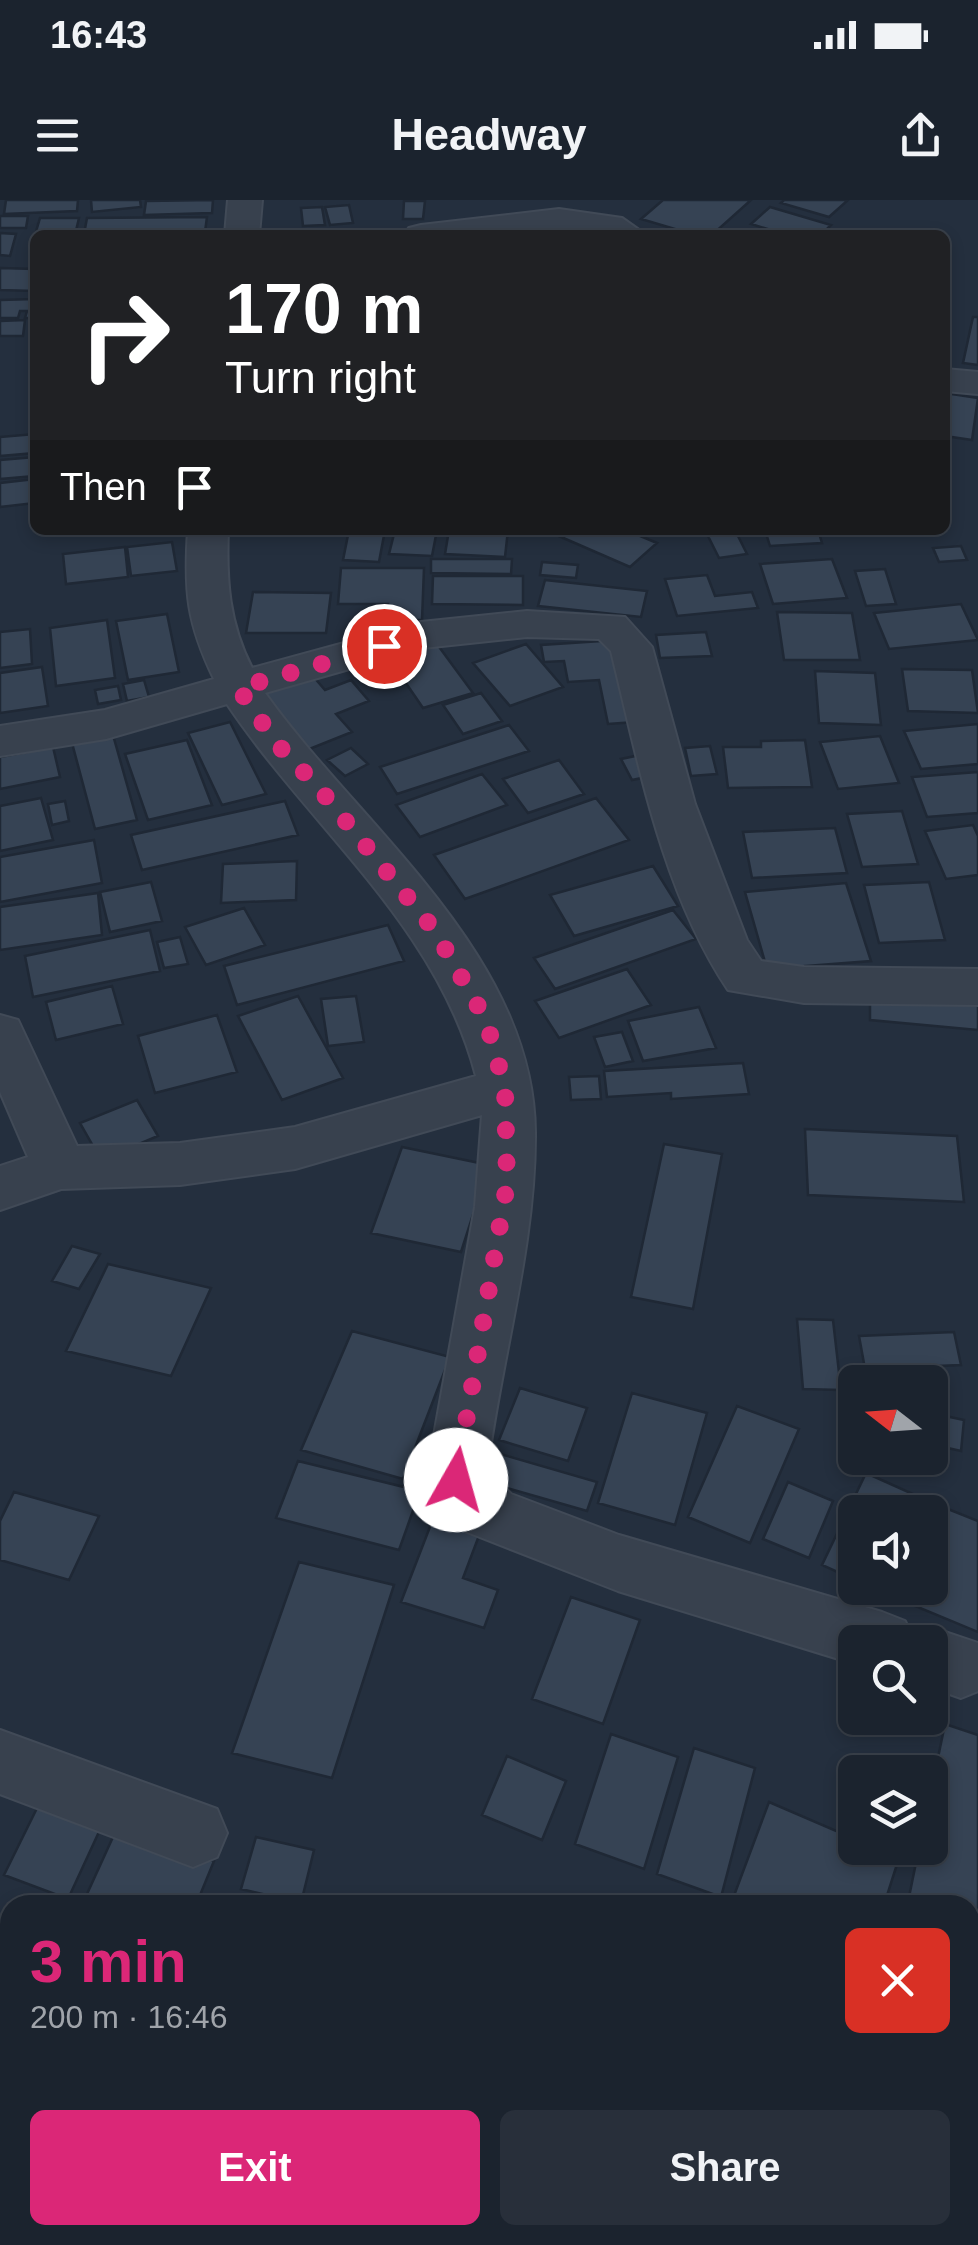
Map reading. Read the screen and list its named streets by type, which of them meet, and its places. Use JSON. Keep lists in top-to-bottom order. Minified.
{"north":"left","page":{"status":"16:43","header":"Headway","turn":["170 m","Turn right"],"then":"Then","heading":["3 min","200 m · 16:46"],"buttons":["Exit","Share"]}}
